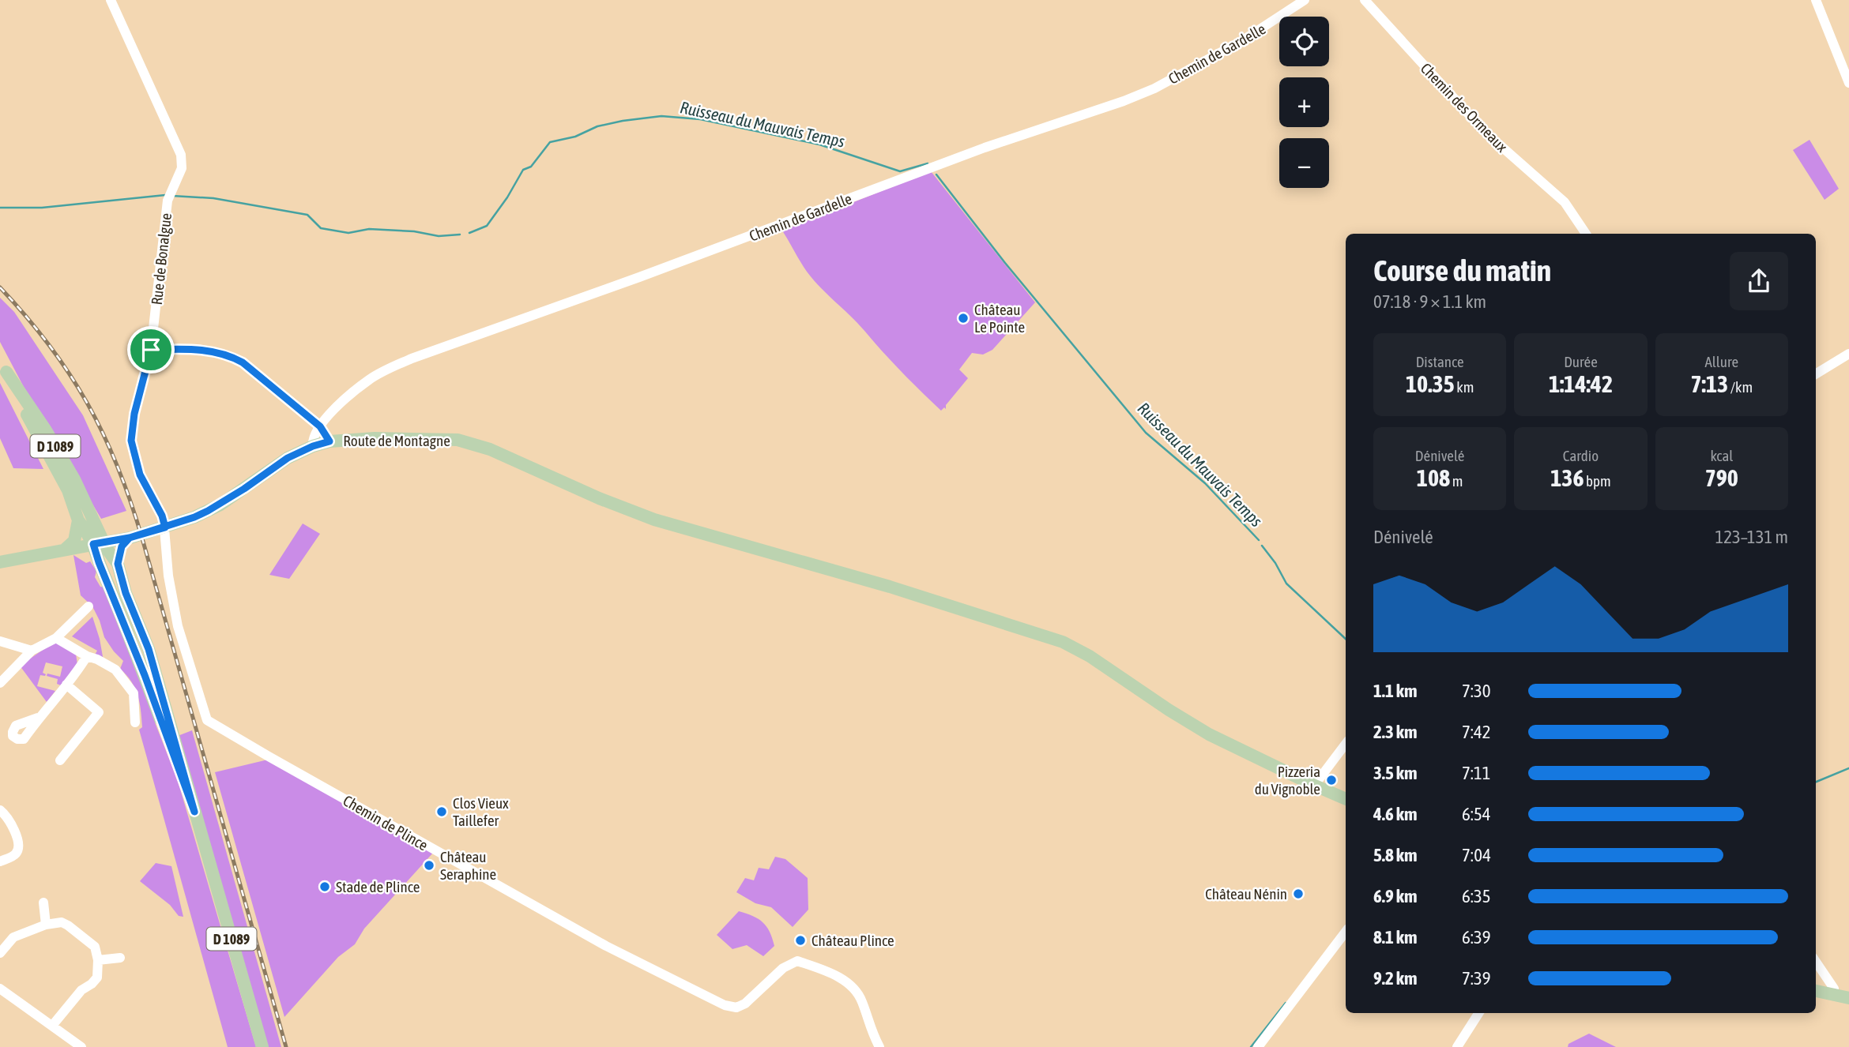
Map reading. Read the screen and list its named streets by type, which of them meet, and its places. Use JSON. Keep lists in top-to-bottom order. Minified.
{"streets":{"main road":["Route de Montagne","D 1089"],"street":["Chemin de Gardelle","Chemin des Ormeaux","Rue de Bonalgue","Chemin de Plince"]},"crossings":[["Chemin de Gardelle","Route de Montagne"],["Rue de Bonalgue","Route de Montagne"],["Rue de Bonalgue","Chemin de Plince"],["Route de Montagne","D 1089"],["Route de Montagne","Chemin de Plince"]],"water":["Ruisseau du Mauvais Temps"],"places":["Château Le Pointe","Pizzeria du Vignoble","Clos Vieux Taillefer","Château Seraphine","Stade de Plince","Château Nénin","Château Plince"],"page":{"map_buttons":["+","−"],"heading":["Course du matin","07:18 · 9 × 1.1 km"],"stats":[["Distance","10.35 km"],["Durée","1:14:42"],["Allure","7:13 /km"],["Dénivelé","108 m"],["Cardio","136 bpm"],["kcal","790"]],"chart":["Dénivelé","123–131 m"],"list":[{"name":"1.1 km","note":"7:30"},{"name":"2.3 km","note":"7:42"},{"name":"3.5 km","note":"7:11"},{"name":"4.6 km","note":"6:54"},{"name":"5.8 km","note":"7:04"},{"name":"6.9 km","note":"6:35"},{"name":"8.1 km","note":"6:39"},{"name":"9.2 km","note":"7:39"}]}}
